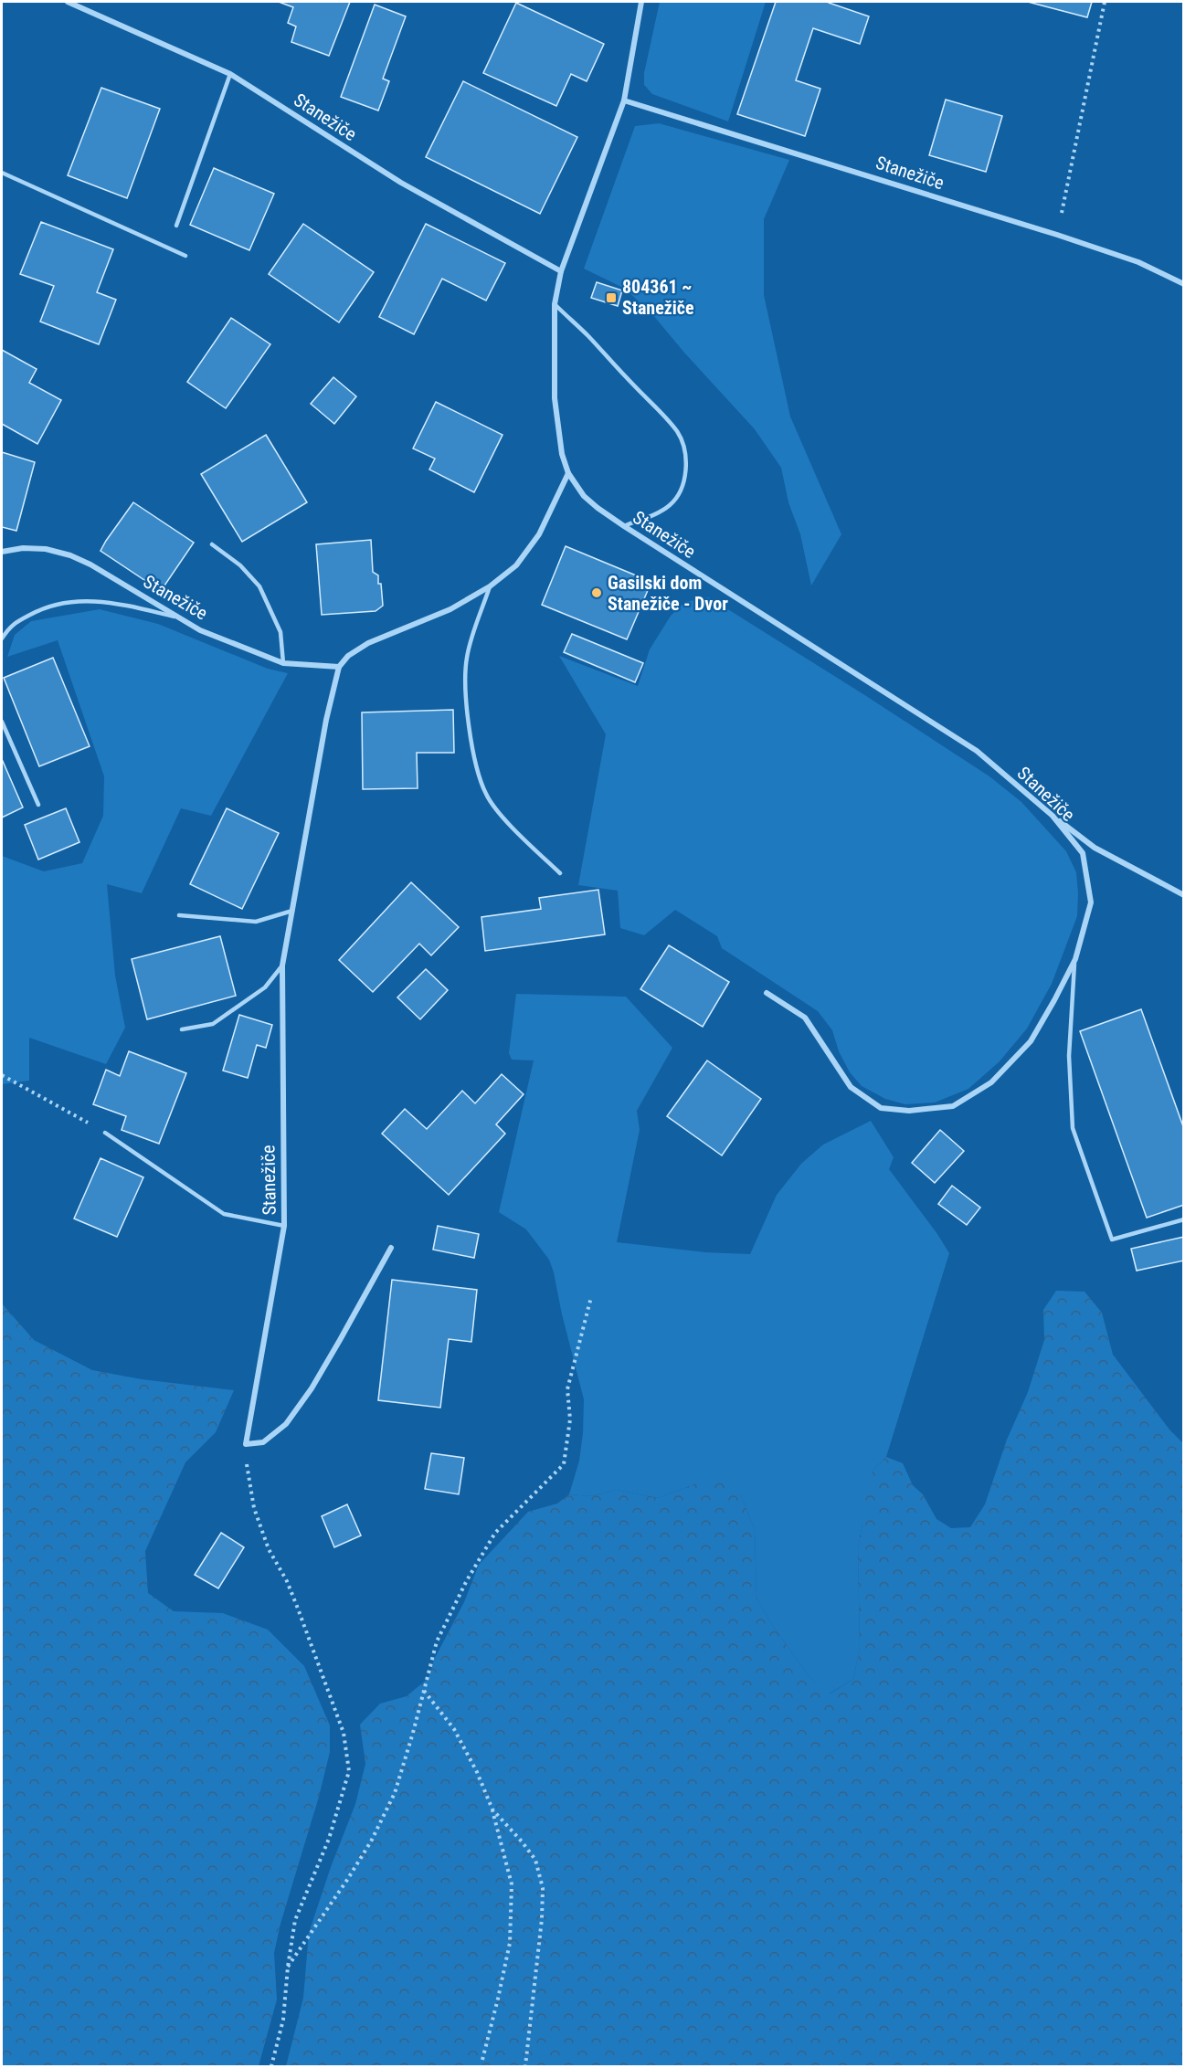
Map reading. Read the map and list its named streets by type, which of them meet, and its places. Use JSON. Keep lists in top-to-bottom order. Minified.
{"streets":{"street":["Stanežiče"]},"places":{"transit":["804361 ~ Stanežiče"],"other":["Gasilski dom Stanežiče - Dvor"]}}
